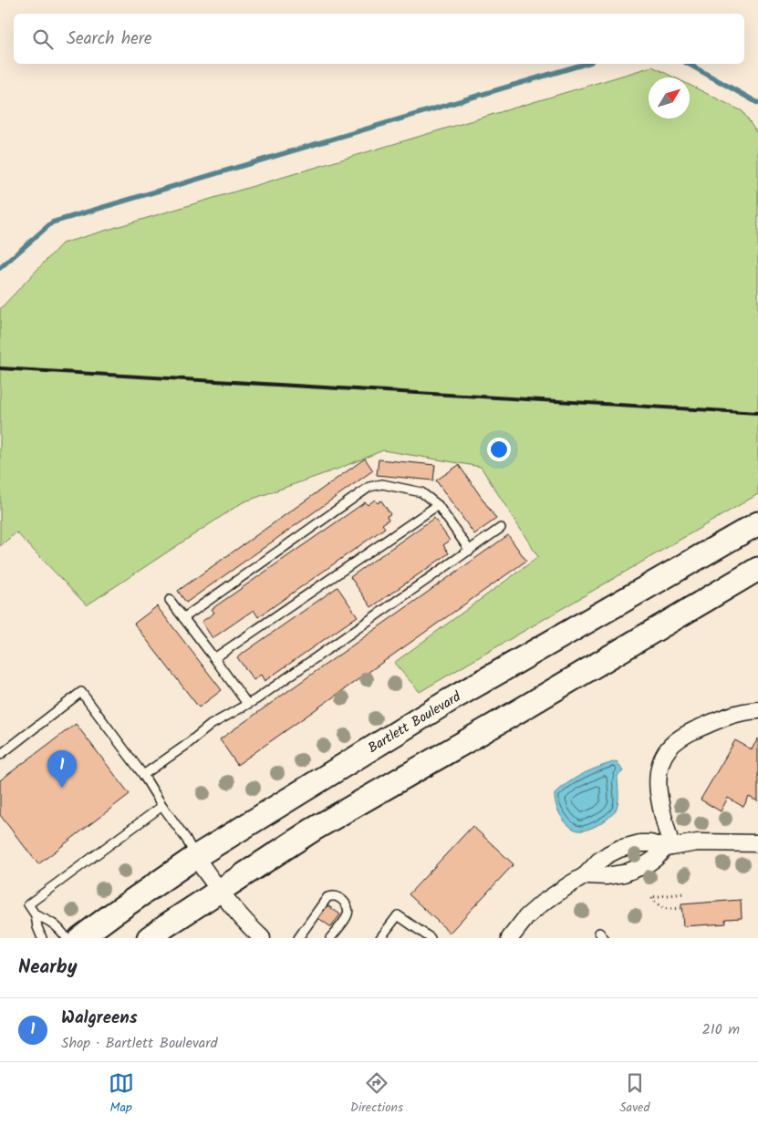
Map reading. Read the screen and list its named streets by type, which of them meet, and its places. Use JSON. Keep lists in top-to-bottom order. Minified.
{"streets":{"main road":["Bartlett Boulevard"]},"north":"top right","page":{"search":"Search here","pins":"1","heading":"Nearby","list":[{"mark":"1","name":"Walgreens","note":"Shop · Bartlett Boulevard","value":"210 m"}],"nav":["Map","Directions","Saved"]}}
